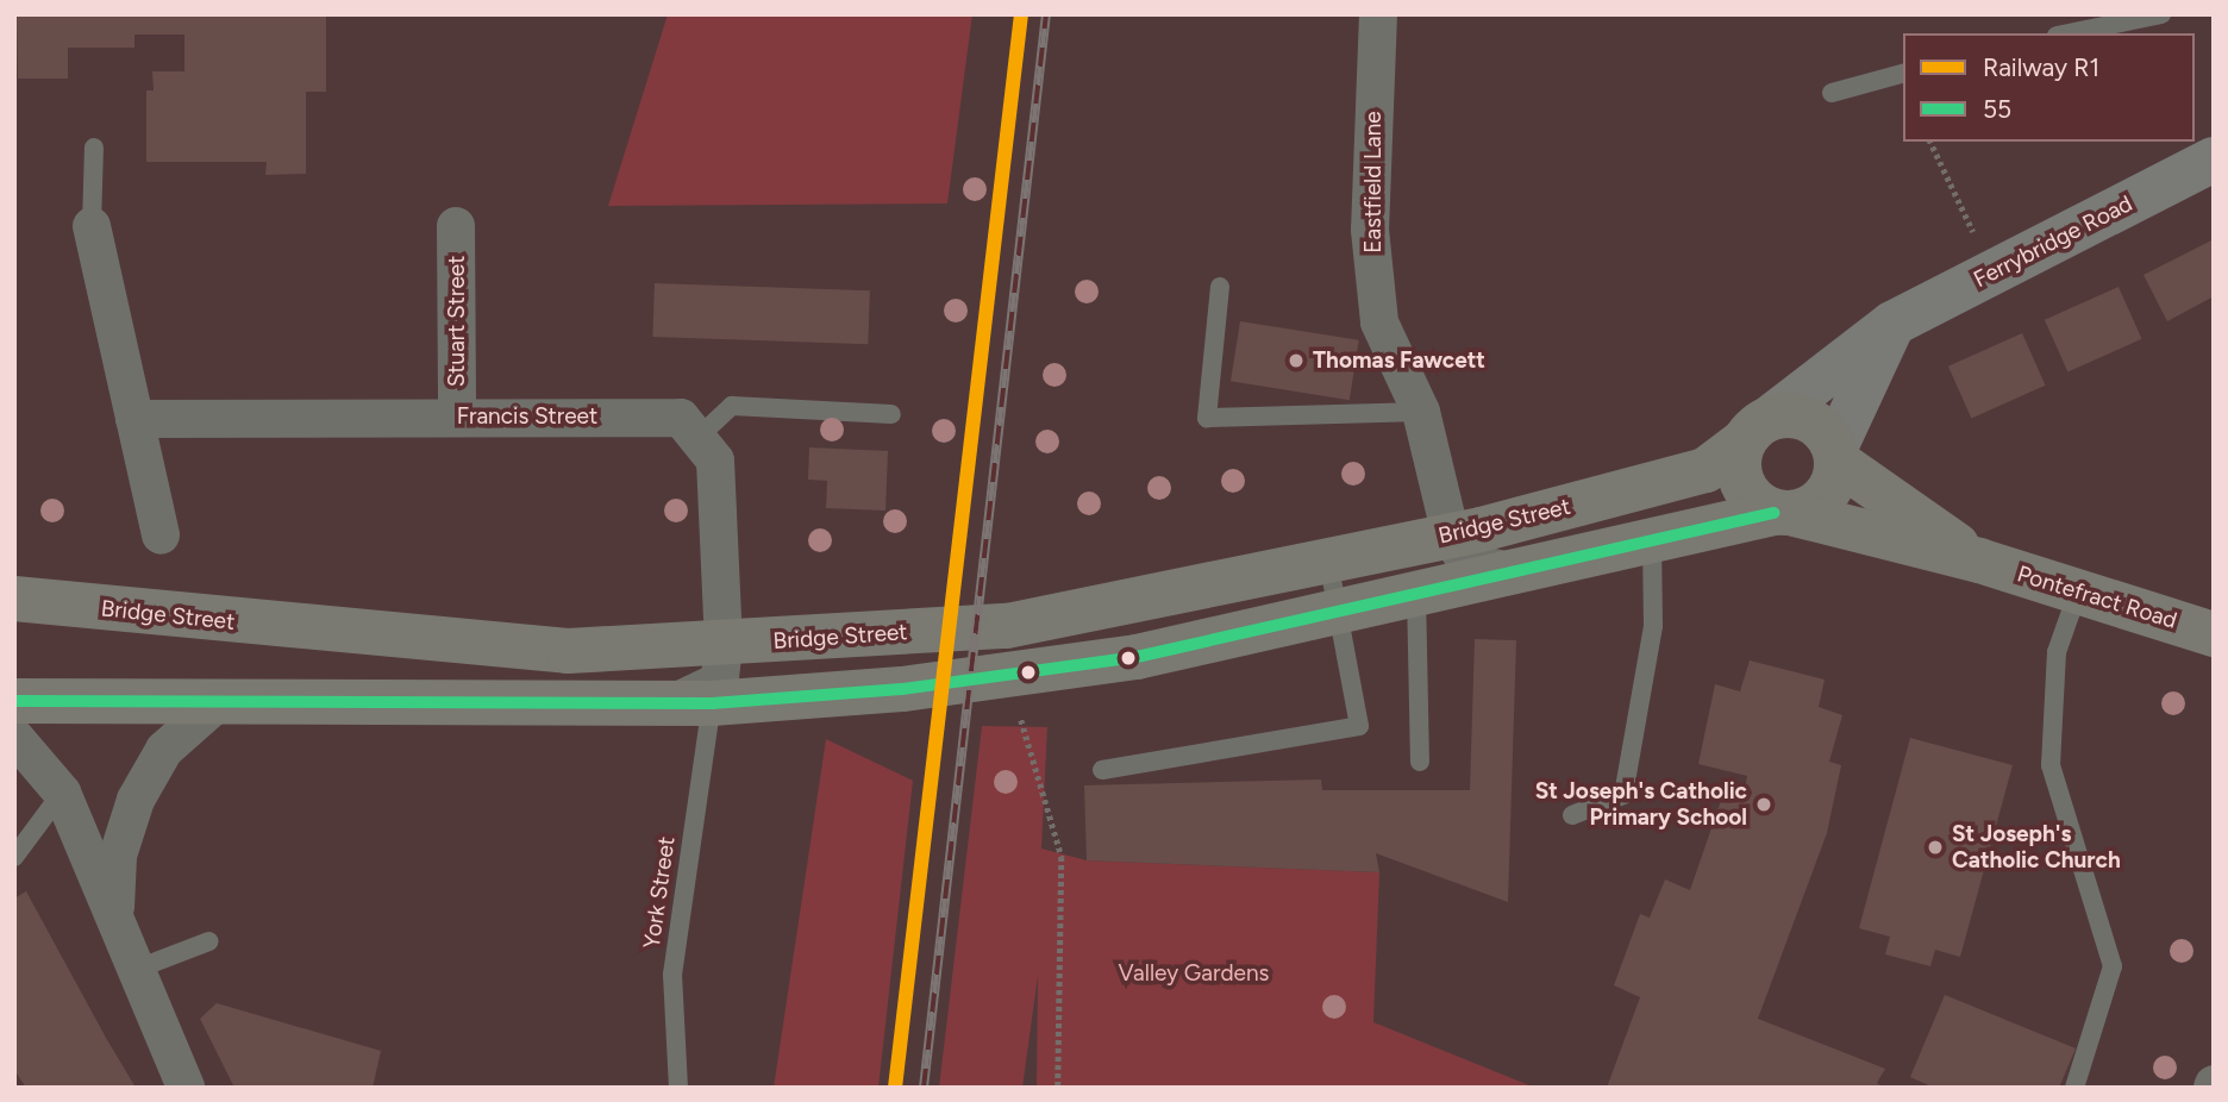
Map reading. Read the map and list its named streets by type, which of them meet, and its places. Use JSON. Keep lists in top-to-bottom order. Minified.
{"streets":{"main road":["Bridge Street","Pontefract Road"],"street":["Eastfield Lane","Ferrybridge Road","Stuart Street","Francis Street"],"lane":["York Street"]},"crossings":[["Eastfield Lane","Bridge Street"],["Ferrybridge Road","Bridge Street"],["Ferrybridge Road","Pontefract Road"],["Stuart Street","Francis Street"],["Bridge Street","Pontefract Road"]],"parks":["Valley Gardens"],"places":["Thomas Fawcett","St Joseph's Catholic Primary School","St Joseph's Catholic Church"],"lines":["rail line R1","transit line 55"],"legend":["Railway R1","55"]}
